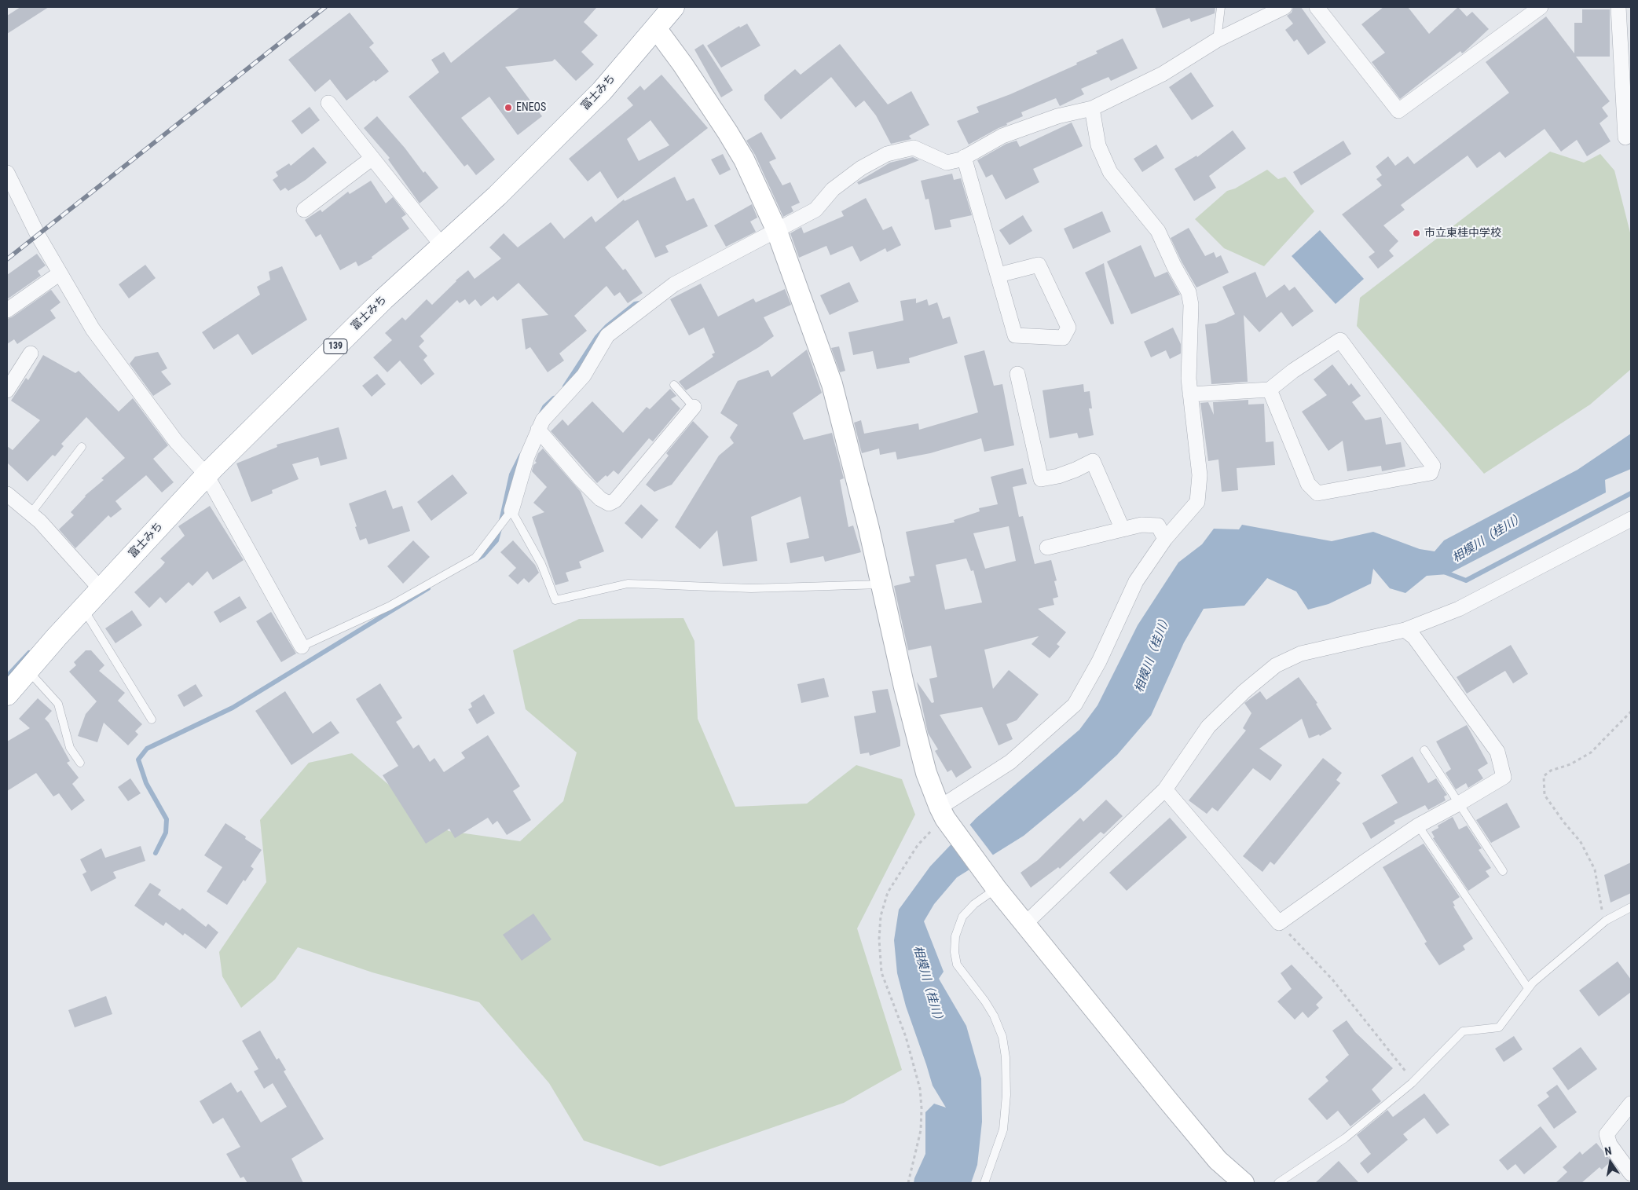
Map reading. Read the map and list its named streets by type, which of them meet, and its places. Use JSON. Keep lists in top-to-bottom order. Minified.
{"streets":{"highway":["富士みち","139"]},"water":["相模川（桂川）"],"places":["ENEOS","市立東桂中学校"],"north":"top"}
